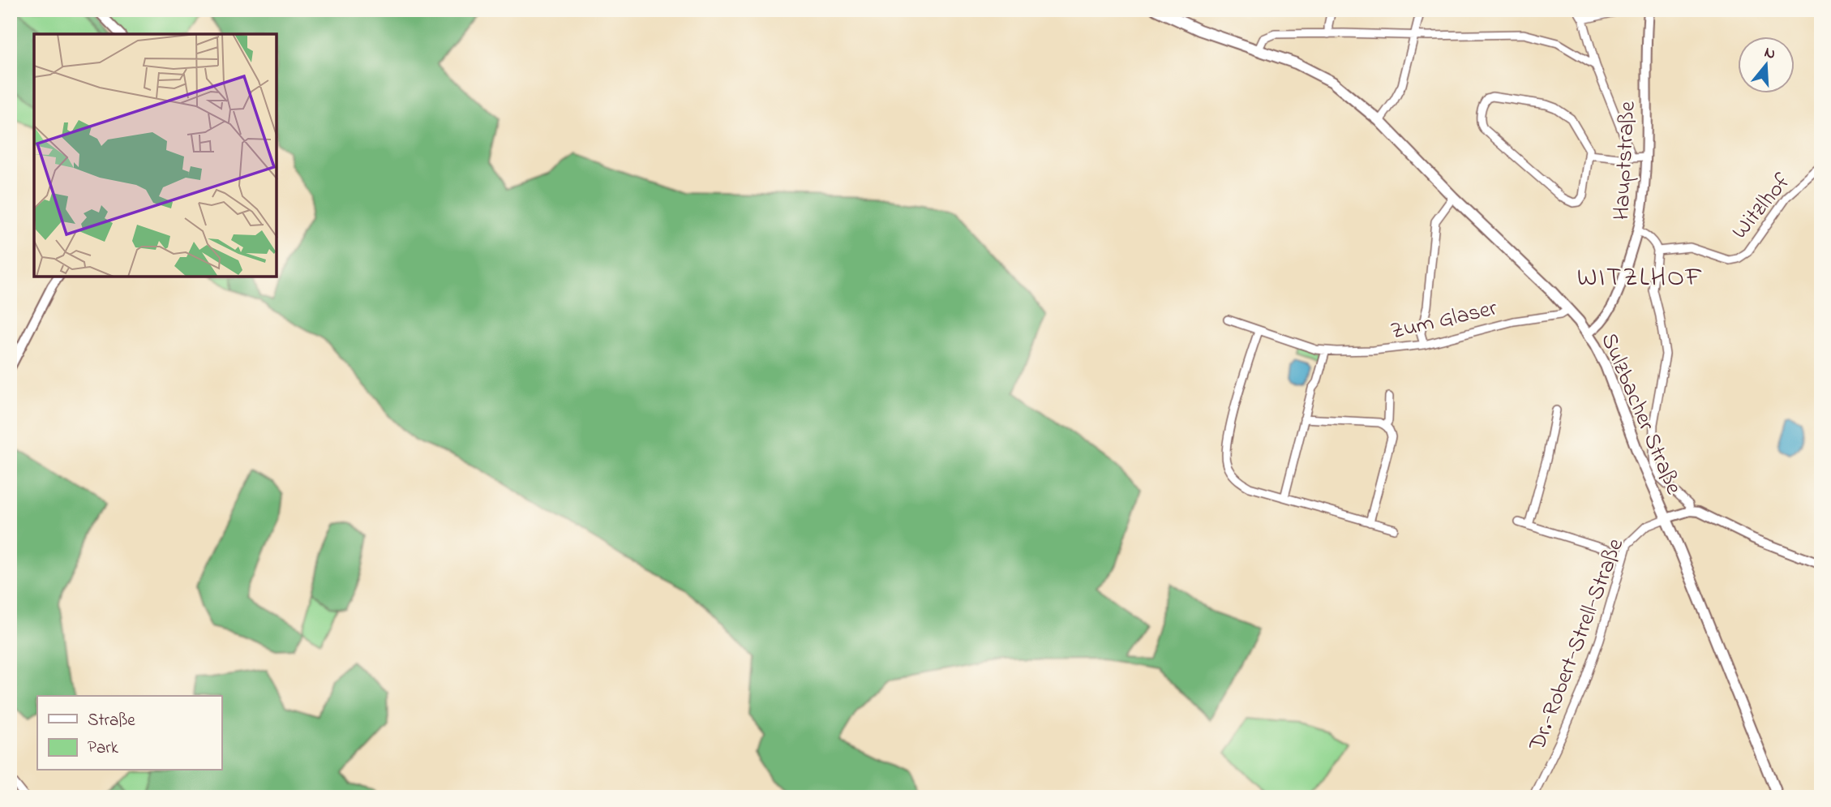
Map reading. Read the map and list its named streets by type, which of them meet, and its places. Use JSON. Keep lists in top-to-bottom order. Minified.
{"streets":{"main road":["Sulzbacher Straße"],"street":["Hauptstraße","Witzlhof","Zum Glaser","Dr.-Robert-Strell-Straße"]},"crossings":[["Hauptstraße","Sulzbacher Straße"],["Zum Glaser","Sulzbacher Straße"],["Sulzbacher Straße","Dr.-Robert-Strell-Straße"]],"districts":["WITZLHOF"],"legend":["Straße","Park"],"north":"top"}
